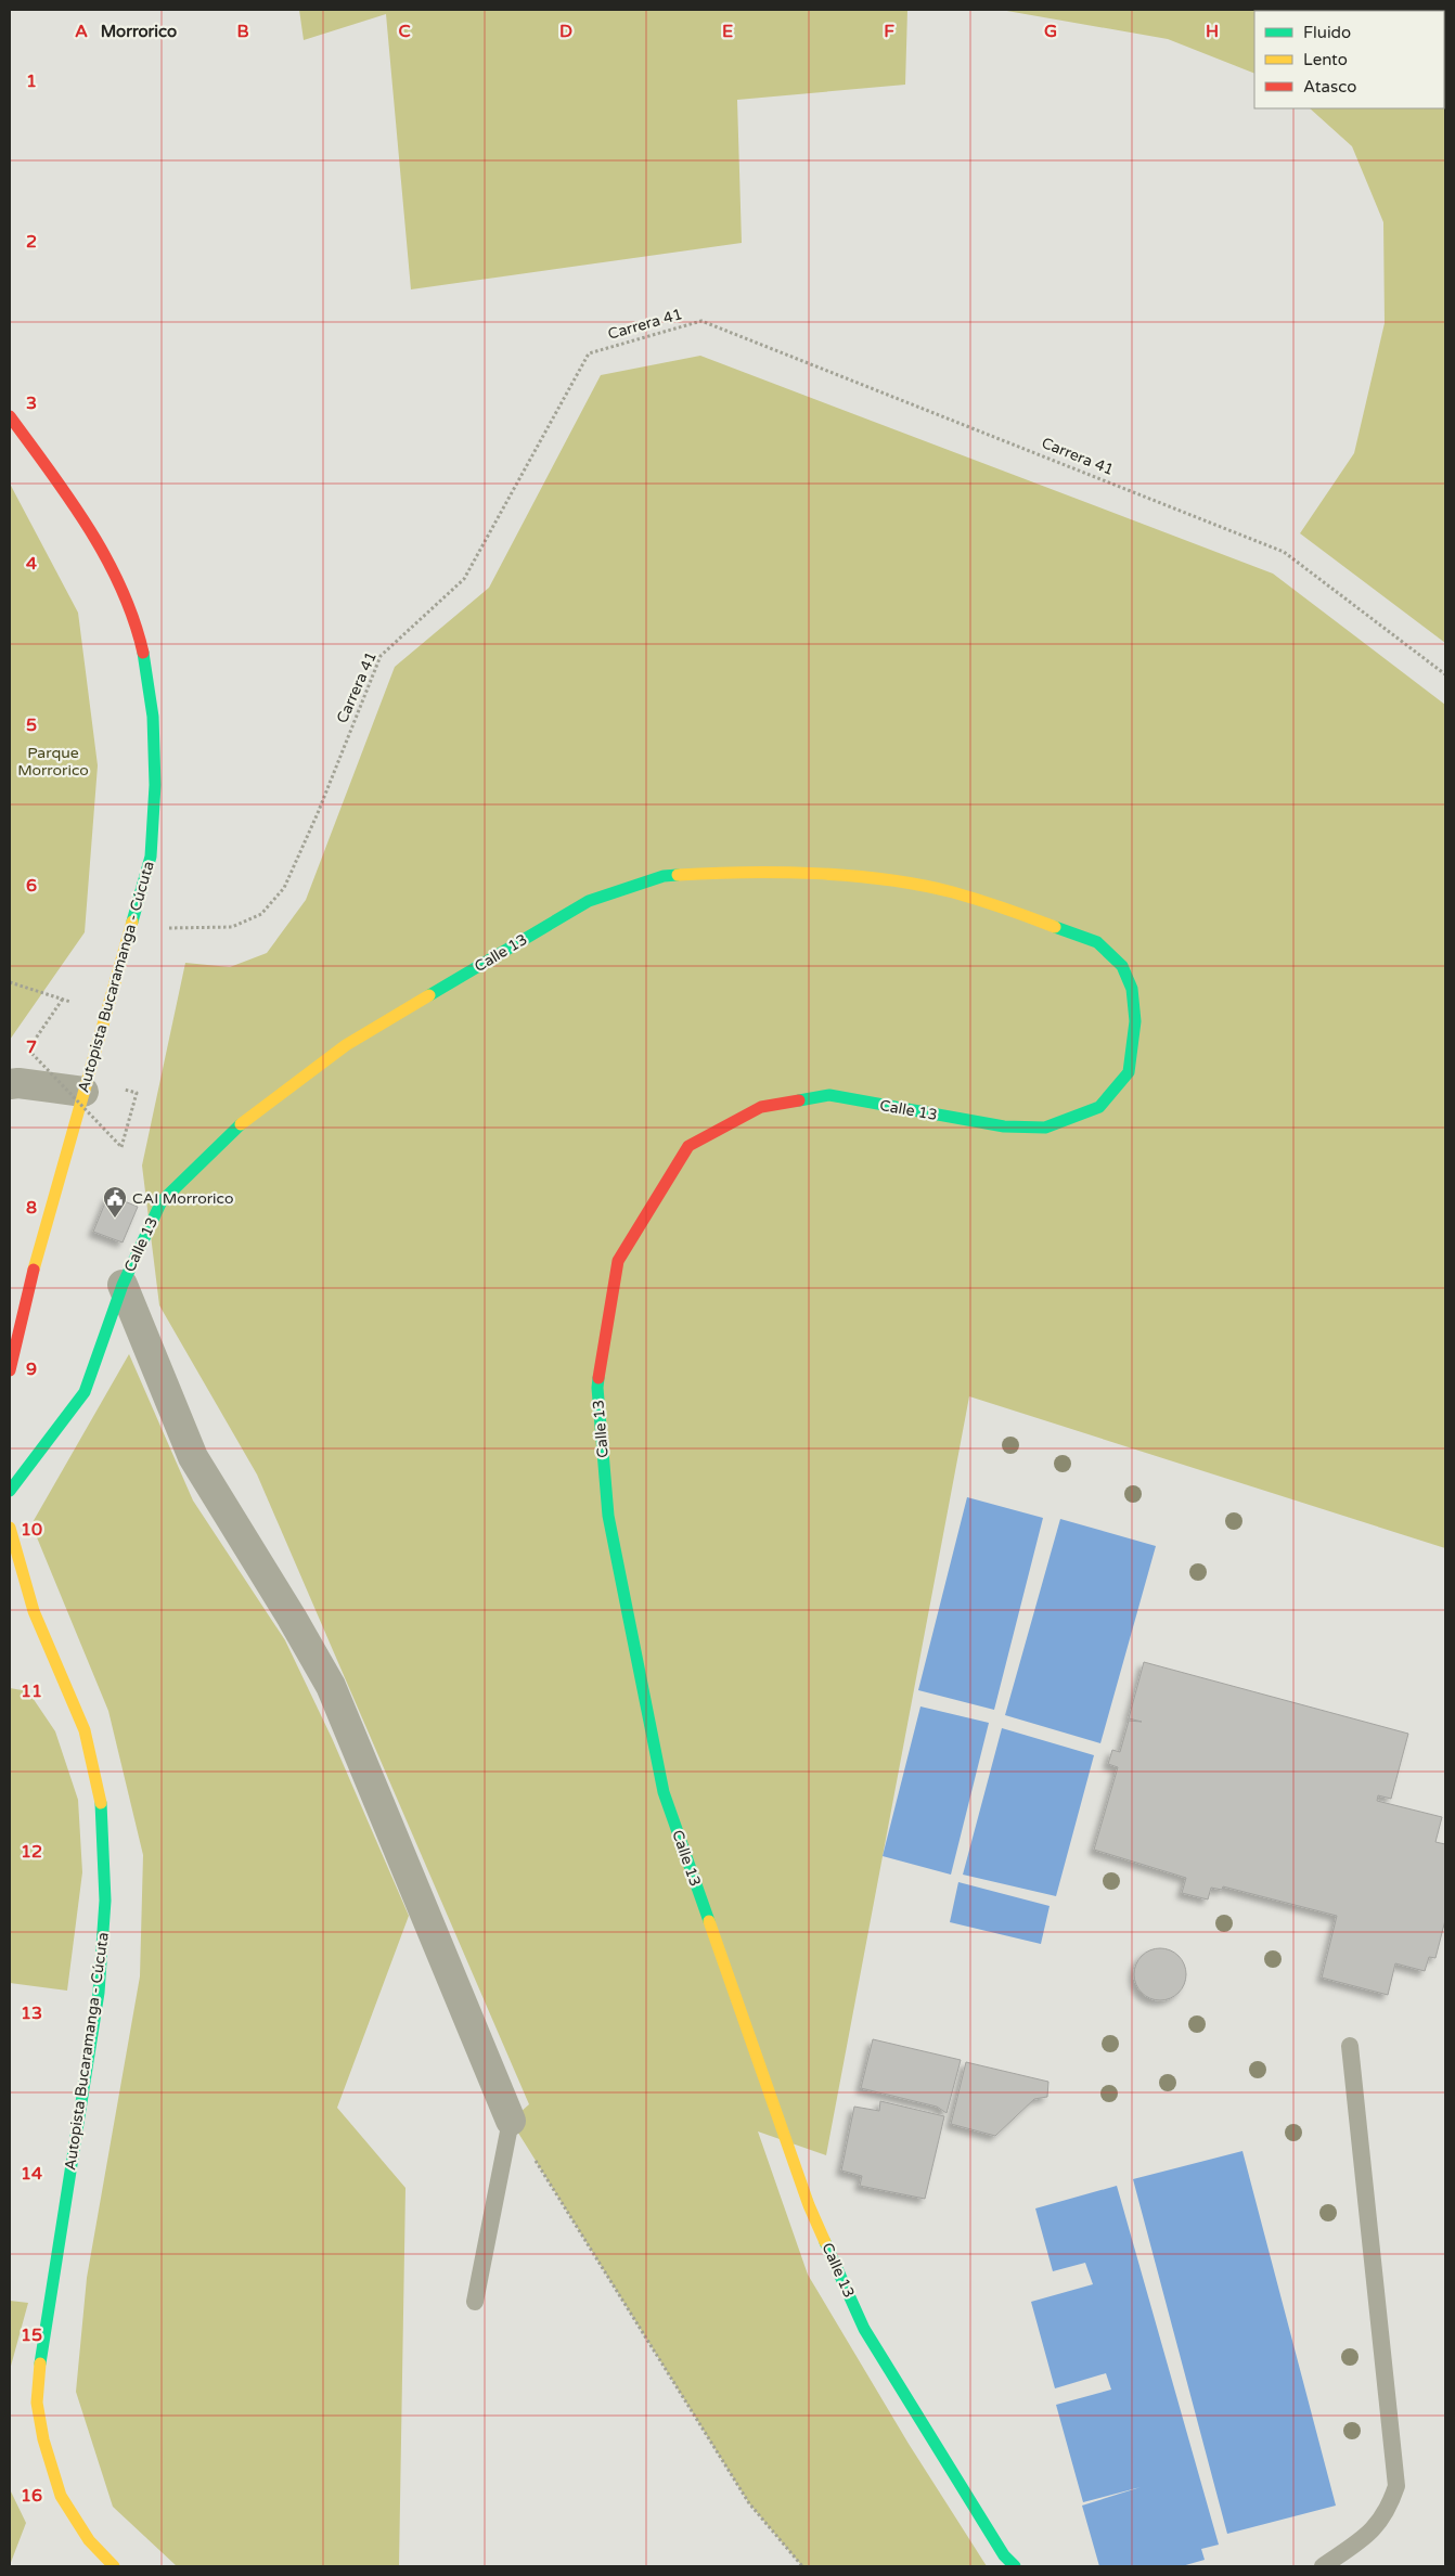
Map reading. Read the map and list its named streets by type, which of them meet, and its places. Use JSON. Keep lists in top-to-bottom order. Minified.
{"streets":{"main road":["Calle 13","Autopista Bucaramanga - Cúcuta"],"path":["Carrera 41"]},"crossings":[["Carrera 41","Autopista Bucaramanga - Cúcuta"]],"districts":["Morrorico"],"parks":["Parque Morrorico"],"places":{"public building":["CAI Morrorico"]},"legend":["Fluido","Lento","Atasco"],"grid":{"columns":["A","B","C","D","E","F","G","H"],"rows":["1","2","3","4","5","6","7","8","9","10","11","12","13","14","15","16"]}}
